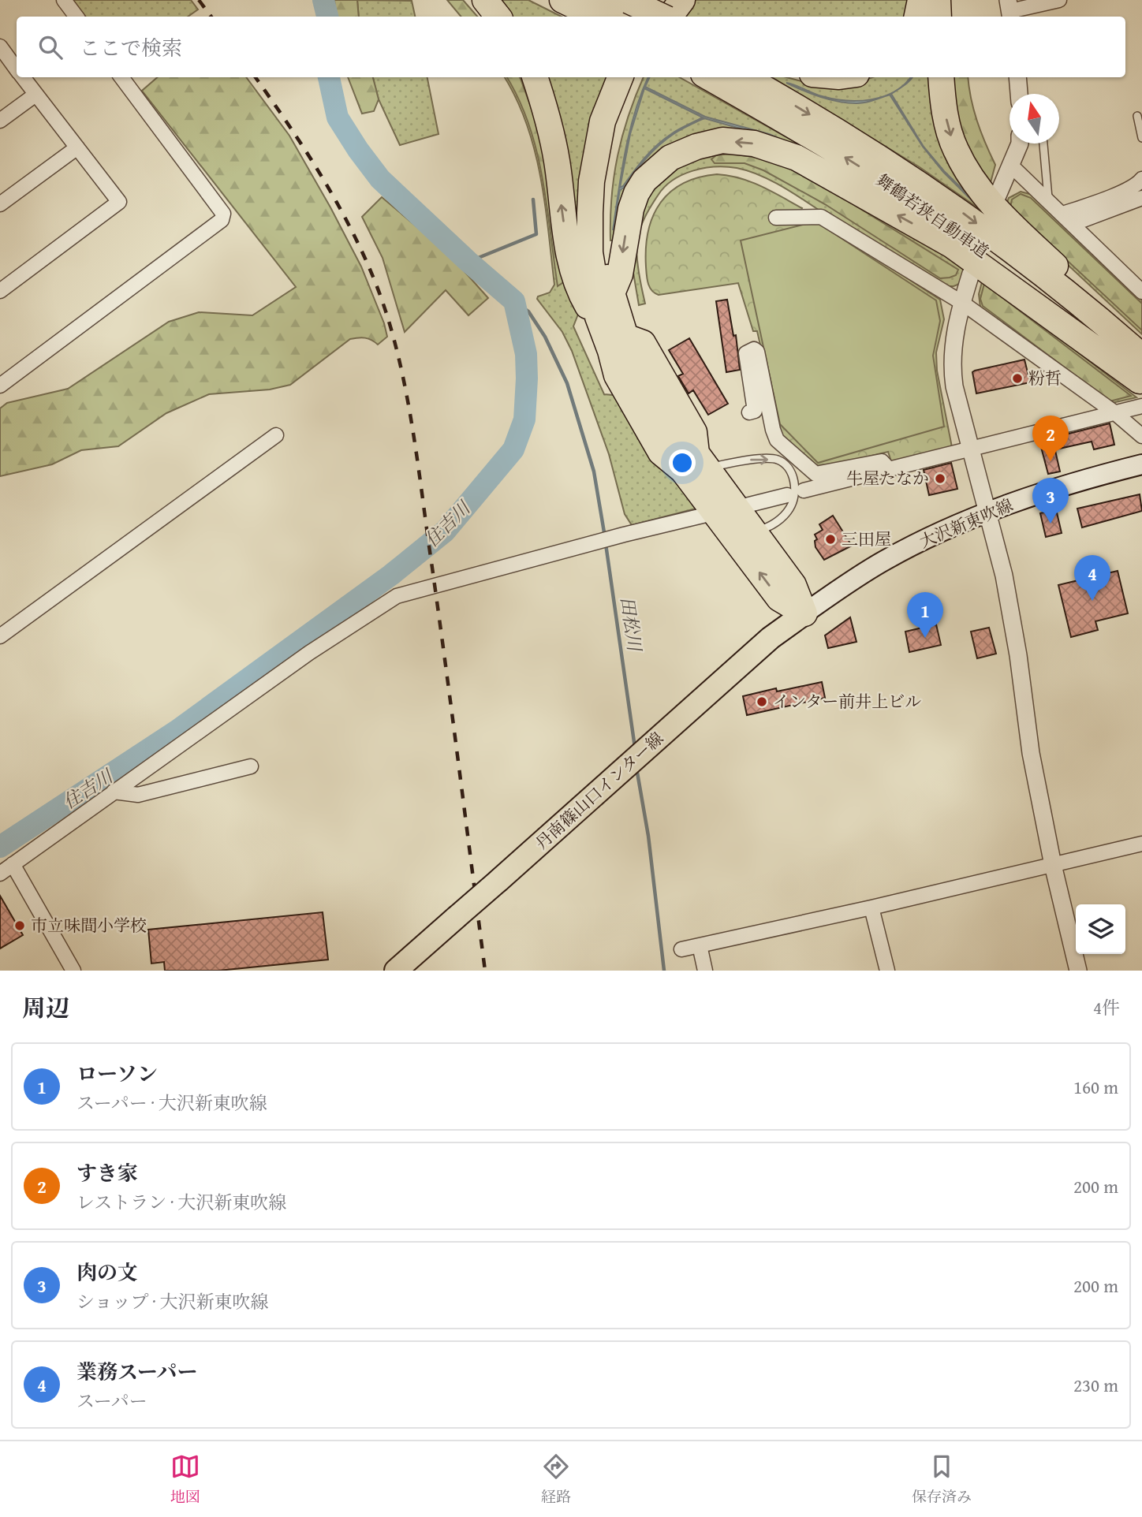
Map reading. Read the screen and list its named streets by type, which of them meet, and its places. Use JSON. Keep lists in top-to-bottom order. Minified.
{"streets":{"highway":["舞鶴若狭自動車道"],"main road":["大沢新東吹線","丹南篠山口インター線"]},"crossings":[["大沢新東吹線","丹南篠山口インター線"]],"water":["住吉川","田松川"],"places":["粉哲","牛屋たなか","三田屋","インター前井上ビル","市立味間小学校"],"north":"top","page":{"search":"ここで検索","pins":["2","3","4","1"],"heading":["周辺","4件"],"list":[{"mark":"1","name":"ローソン","note":"スーパー · 大沢新東吹線","value":"160 m"},{"mark":"2","name":"すき家","note":"レストラン · 大沢新東吹線","value":"200 m"},{"mark":"3","name":"肉の文","note":"ショップ · 大沢新東吹線","value":"200 m"},{"mark":"4","name":"業務スーパー","note":"スーパー","value":"230 m"}],"nav":["地図","経路","保存済み"]}}
